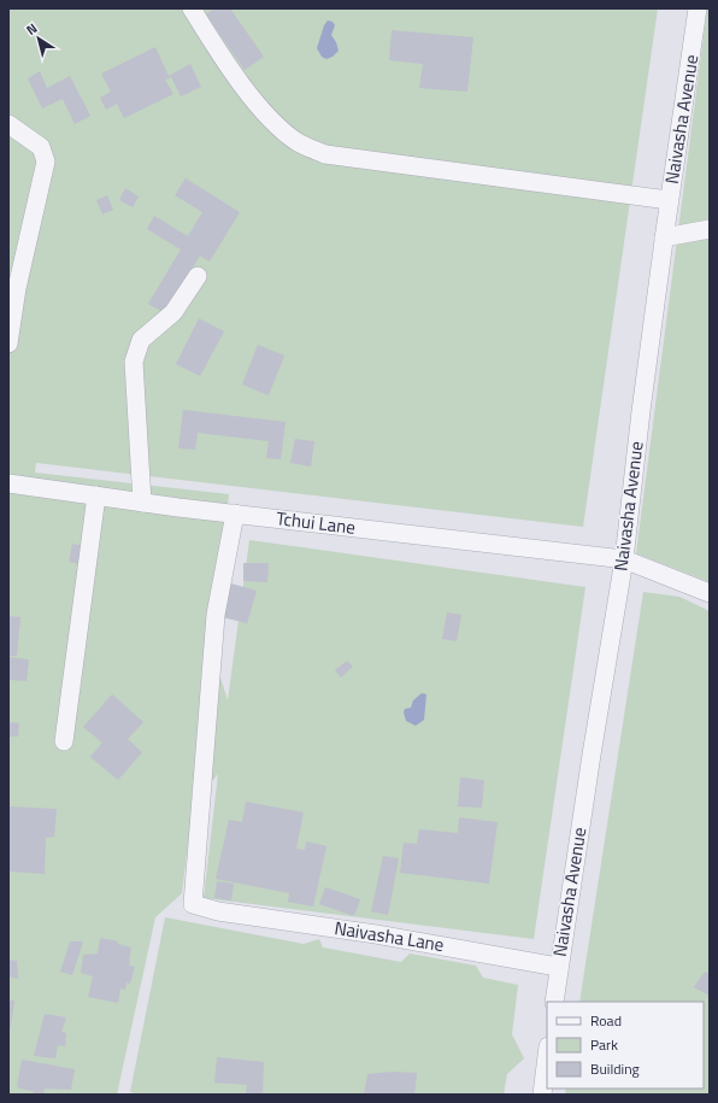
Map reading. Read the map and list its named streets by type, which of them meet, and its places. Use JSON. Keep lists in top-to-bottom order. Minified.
{"streets":{"street":["Naivasha Avenue","Tchui Lane","Naivasha Lane"]},"crossings":[["Naivasha Avenue","Tchui Lane"],["Naivasha Avenue","Naivasha Lane"],["Tchui Lane","Naivasha Lane"]],"legend":["Road","Park","Building"],"north":"top left"}
